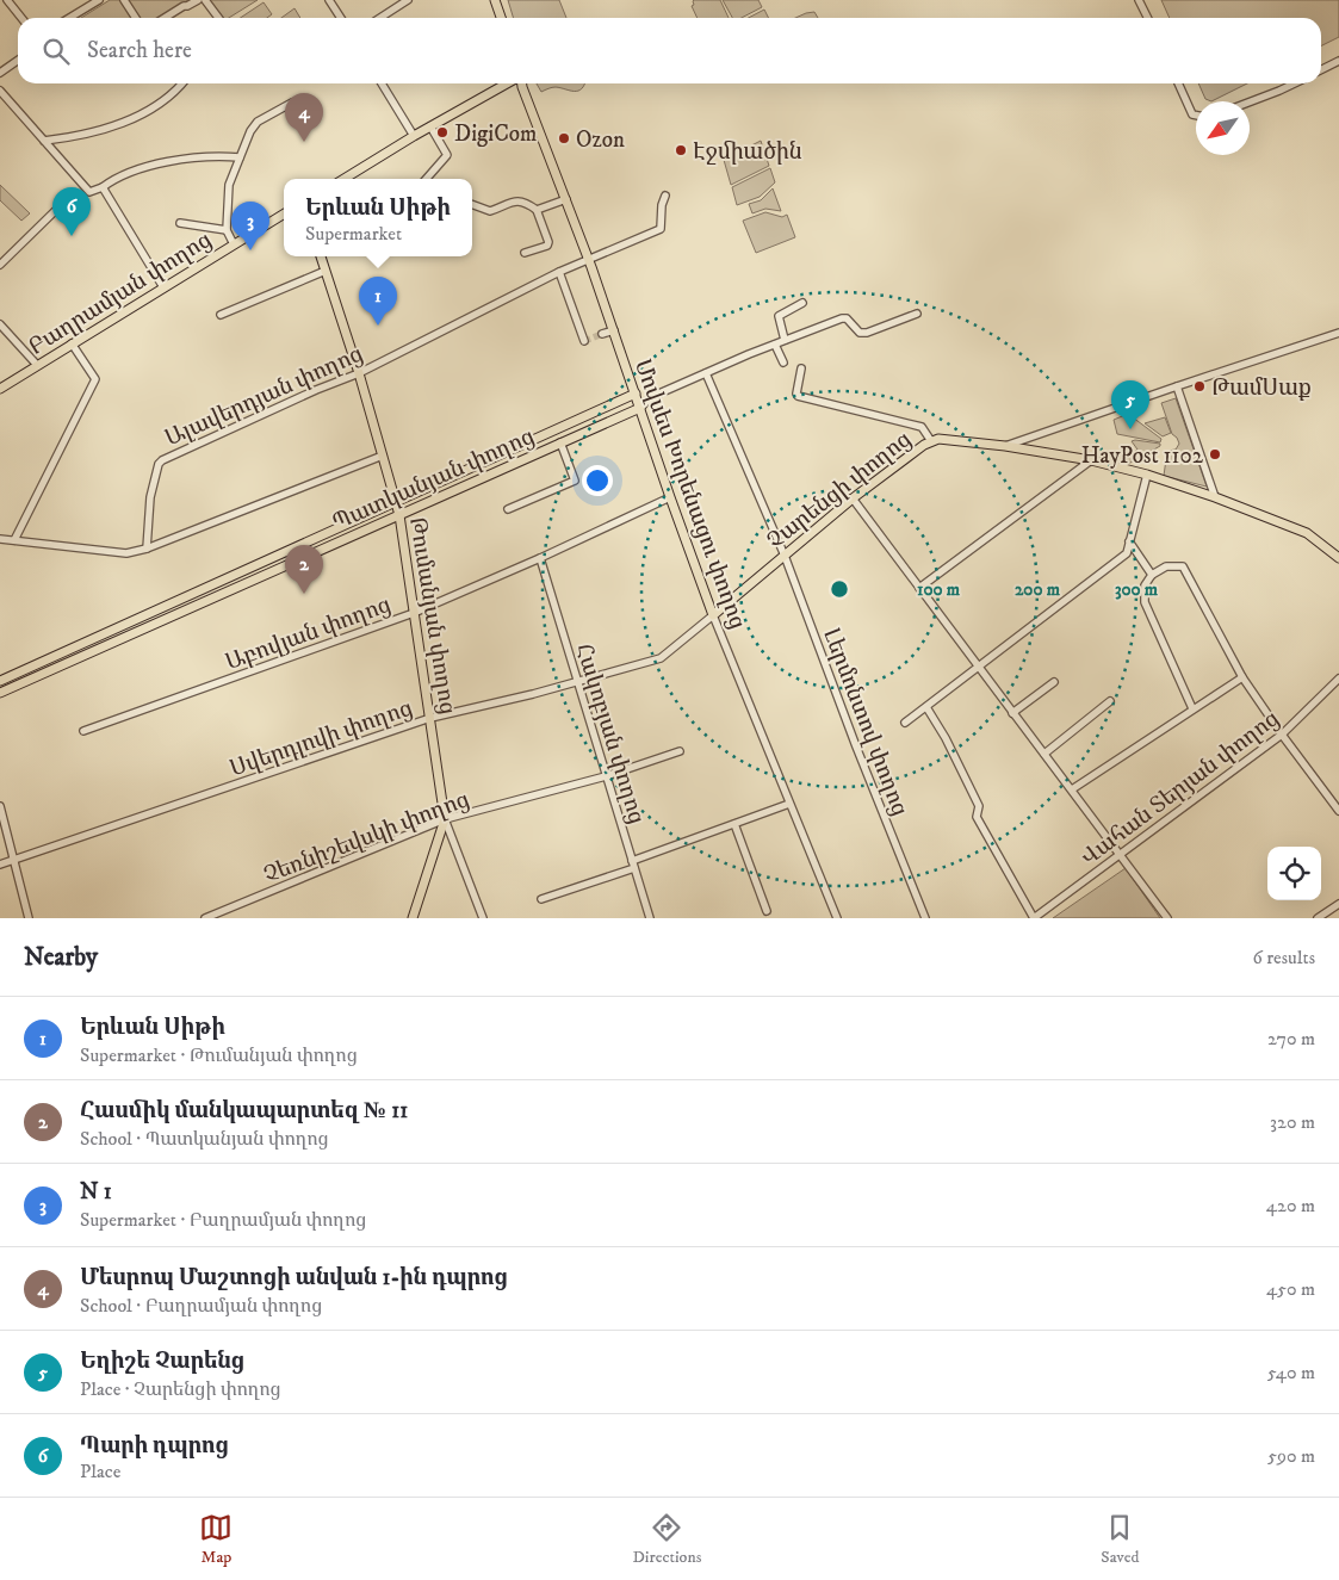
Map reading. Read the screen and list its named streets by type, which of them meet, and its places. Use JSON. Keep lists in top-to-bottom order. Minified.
{"streets":{"main road":["Բաղրամյան փողոց","Պատկանյան փողոց","Չարենցի փողոց","Մովսես Խորենացու փողոց","Թումանյան փողոց"],"street":["Ալավերդյան փողոց","Աբովյան փողոց","Լերմոնտով փողոց","Հակոբյան փողոց","Սվերդլովի փողոց","Վահան Տերյան փողոց","Չեռնիշեվսկի փողոց"]},"crossings":[["Ալավերդյան փողոց","Մովսես Խորենացու փողոց"],["Ալավերդյան փողոց","Թումանյան փողոց"],["Պատկանյան փողոց","Մովսես Խորենացու փողոց"],["Պատկանյան փողոց","Թումանյան փողոց"],["Պատկանյան փողոց","Լերմոնտով փողոց"],["Չարենցի փողոց","Մովսես Խորենացու փողոց"],["Չարենցի փողոց","Լերմոնտով փողոց"],["Չարենցի փողոց","Սվերդլովի փողոց"],["Մովսես Խորենացու փողոց","Աբովյան փողոց"],["Մովսես Խորենացու փողոց","Սվերդլովի փողոց"],["Թումանյան փողոց","Աբովյան փողոց"],["Թումանյան փողոց","Սվերդլովի փողոց"],["Թումանյան փողոց","Չեռնիշեվսկի փողոց"],["Աբովյան փողոց","Հակոբյան փողոց"],["Հակոբյան փողոց","Սվերդլովի փողոց"],["Հակոբյան փողոց","Չեռնիշեվսկի փողոց"]],"places":["DigiCom","Ozon","Էջմիածին","ԹամՍաք","HayPost 1102"],"north":"bottom left","page":{"search":"Search here","pins":["4","6","3","1","5","2"],"popup":["Երևան Սիթի","Supermarket"],"heading":["Nearby","6 results"],"list":[{"mark":"1","name":"Երևան Սիթի","note":"Supermarket · Թումանյան փողոց","value":"270 m"},{"mark":"2","name":"Հասմիկ մանկապարտեզ № 11","note":"School · Պատկանյան փողոց","value":"320 m"},{"mark":"3","name":"N 1","note":"Supermarket · Բաղրամյան փողոց","value":"420 m"},{"mark":"4","name":"Մեսրոպ Մաշտոցի անվան 1-ին դպրոց","note":"School · Բաղրամյան փողոց","value":"450 m"},{"mark":"5","name":"Եղիշե Չարենց","note":"Place · Չարենցի փողոց","value":"540 m"},{"mark":"6","name":"Պարի դպրոց","note":"Place","value":"590 m"}],"nav":["Map","Directions","Saved"]},"rings":["100 m","200 m","300 m"]}
